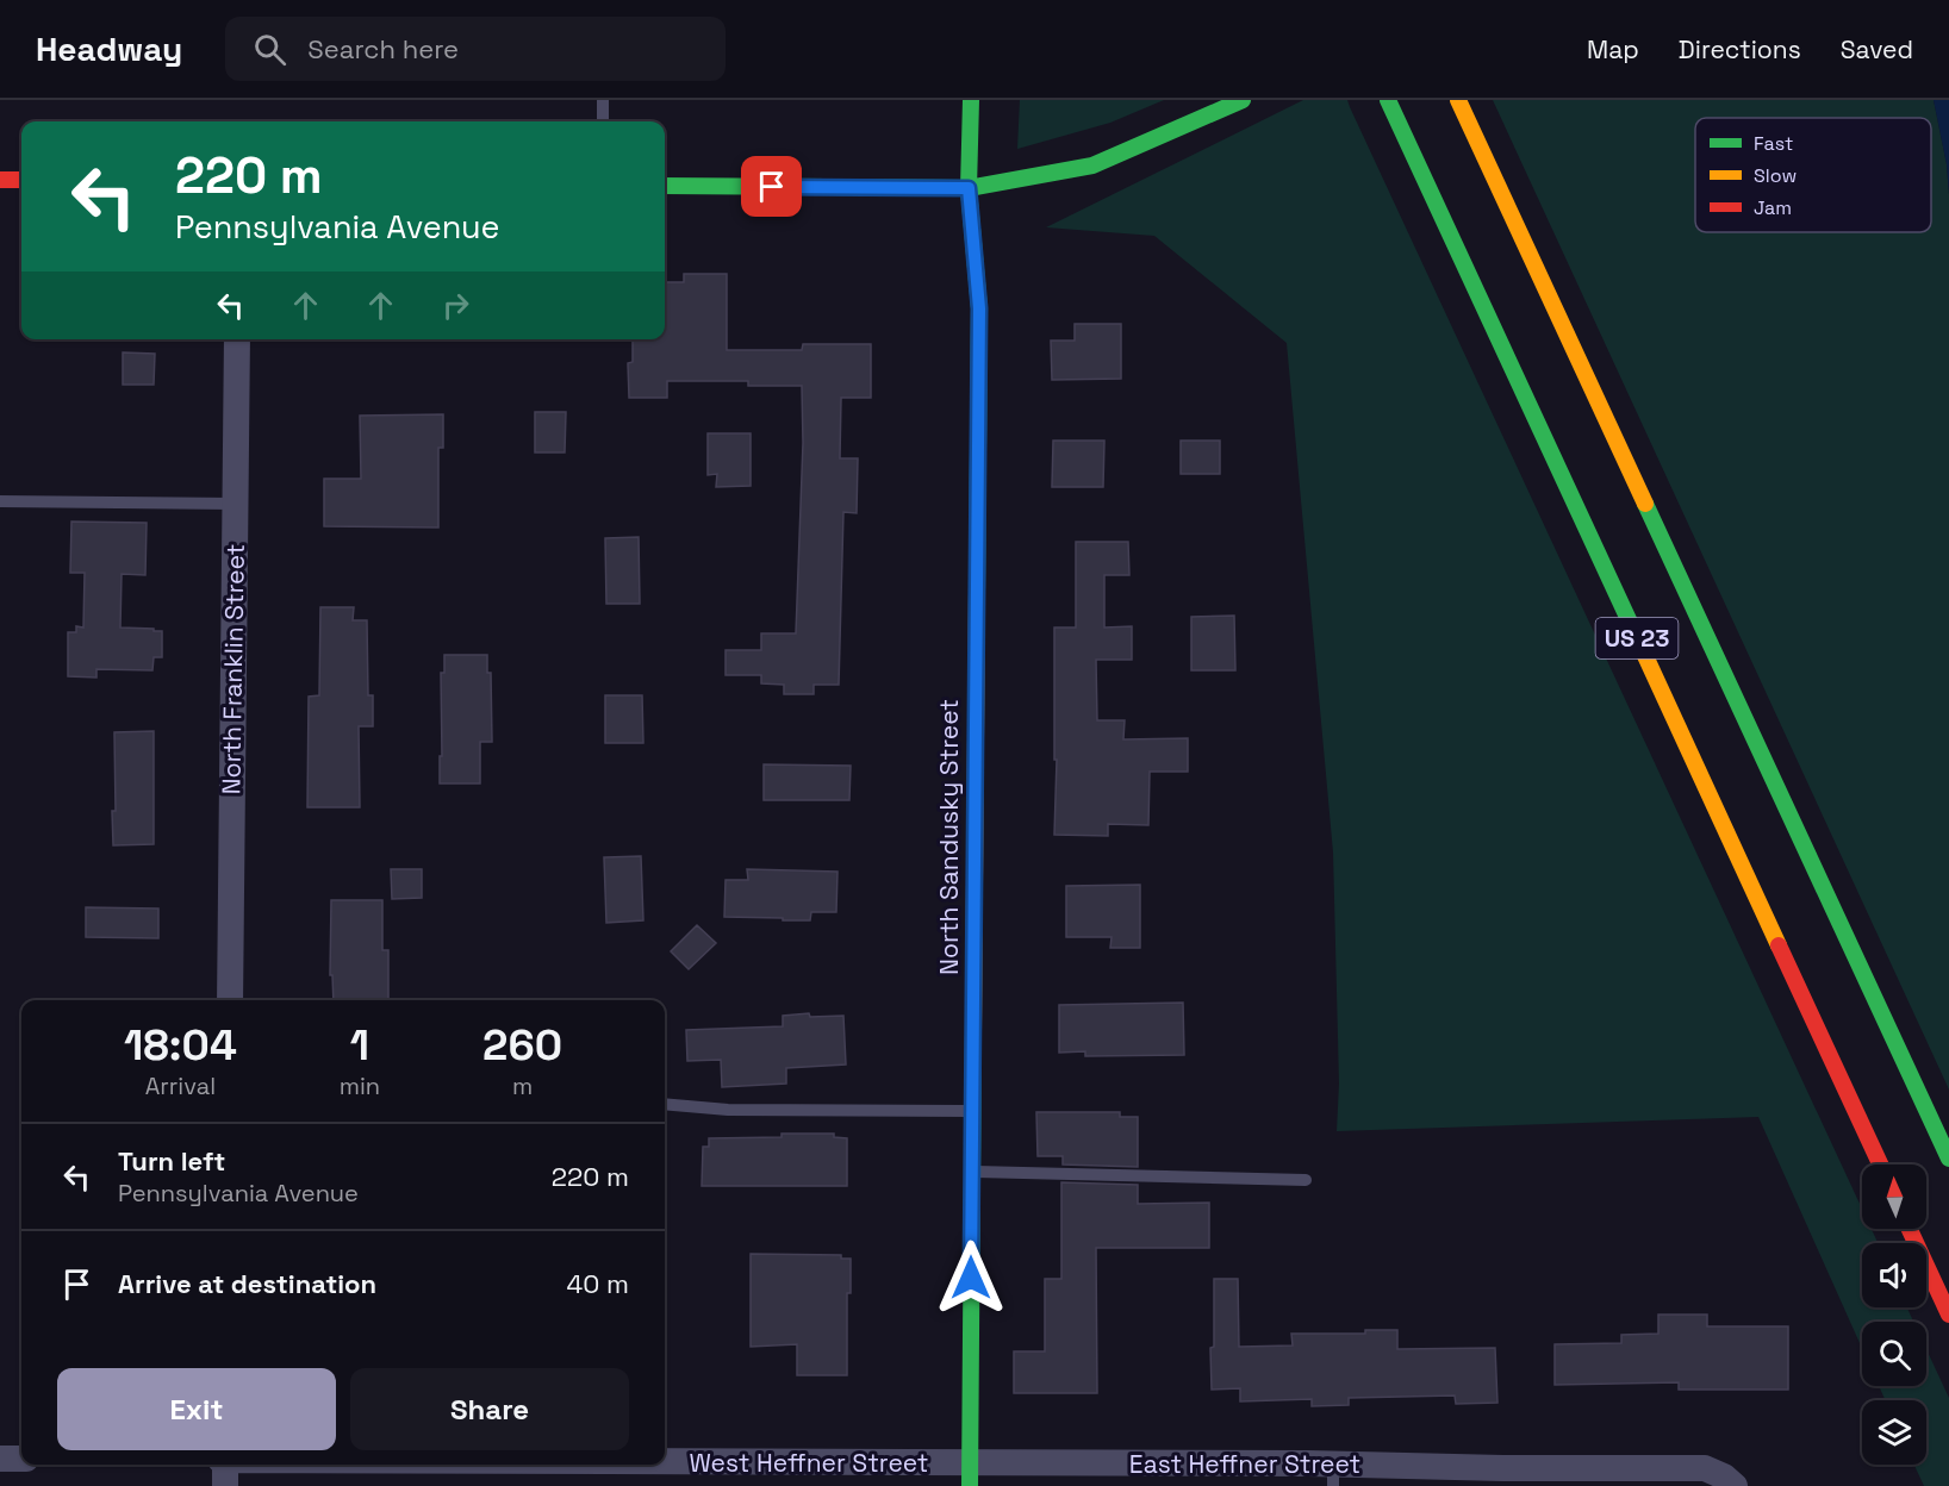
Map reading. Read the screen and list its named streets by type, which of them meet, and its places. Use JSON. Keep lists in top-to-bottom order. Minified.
{"streets":{"main road":["US 23","North Sandusky Street"],"street":["North Franklin Street","West Heffner Street","East Heffner Street"]},"crossings":[["North Sandusky Street","West Heffner Street"],["North Sandusky Street","East Heffner Street"],["West Heffner Street","East Heffner Street"]],"legend":["Fast","Slow","Jam"],"north":"top","page":{"header":"Headway","search":"Search here","nav":["Map","Directions","Saved"],"turn":["220 m","Pennsylvania Avenue"],"eta":["18:04","Arrival","1","min","260","m"],"list":[{"name":"Turn left","note":"Pennsylvania Avenue","value":"220 m"},{"name":"Arrive at destination","value":"40 m"}],"buttons":["Exit","Share"]}}
